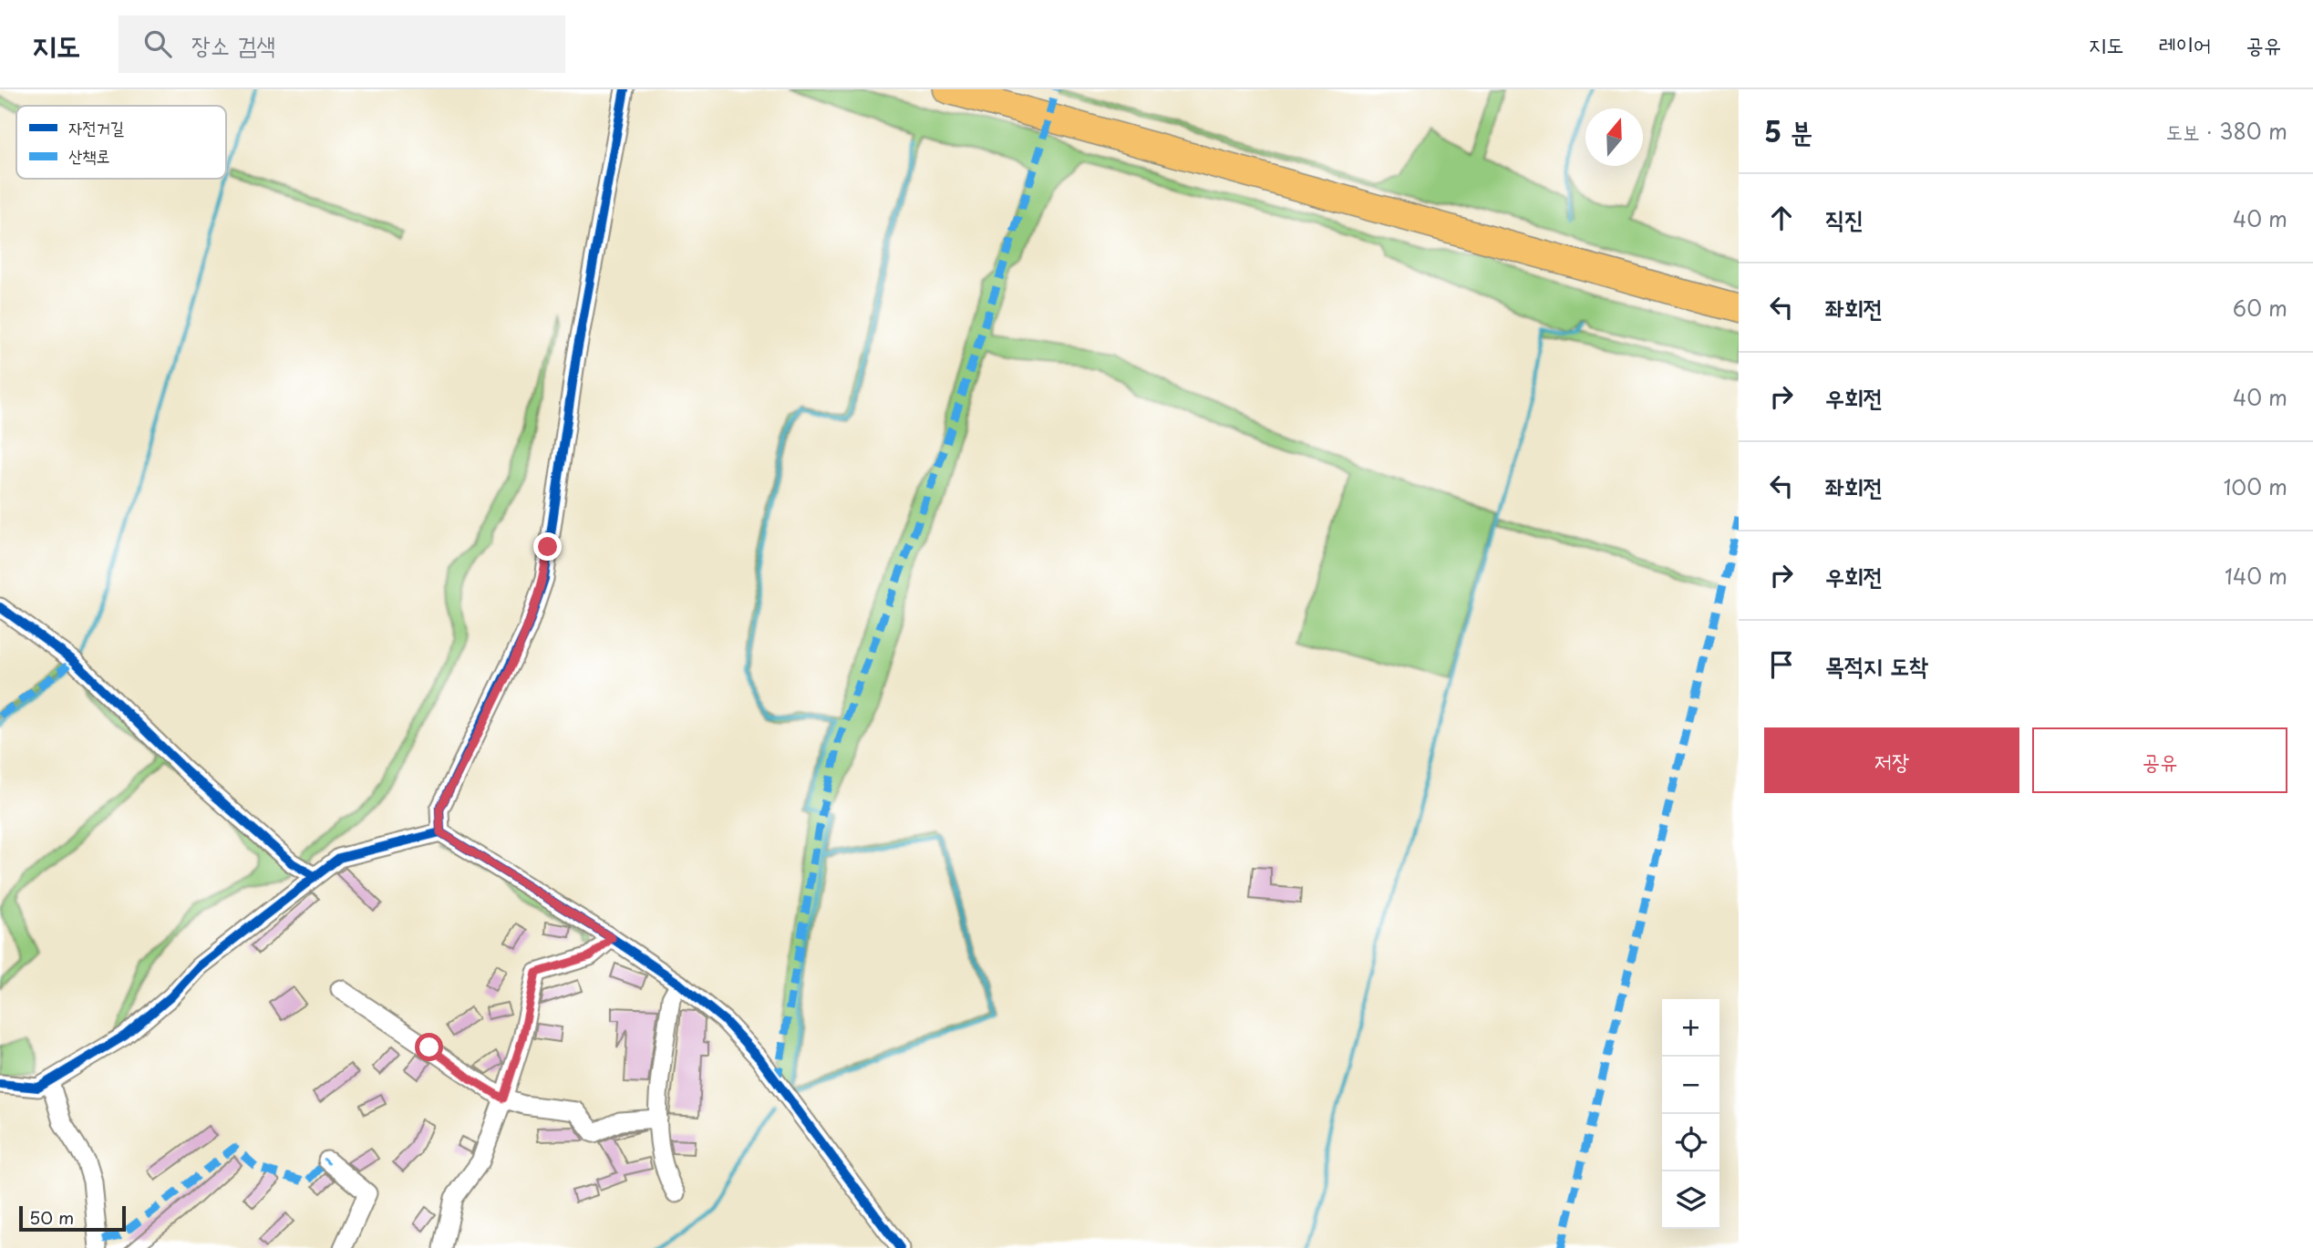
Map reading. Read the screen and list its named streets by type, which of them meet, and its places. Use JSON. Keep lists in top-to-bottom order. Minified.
{"legend":["자전거길","산책로"],"scale_bar":"50 m","north":"top","page":{"header":"지도","search":"장소 검색","nav":["지도","레이어","공유"],"heading":["5 분","도보 · 380 m"],"list":[["직진","40 m"],["좌회전","60 m"],["우회전","40 m"],["좌회전","100 m"],["우회전","140 m"],"목적지 도착"],"buttons":["저장","공유"],"map_buttons":["+","−"],"scale":"50 m"}}
